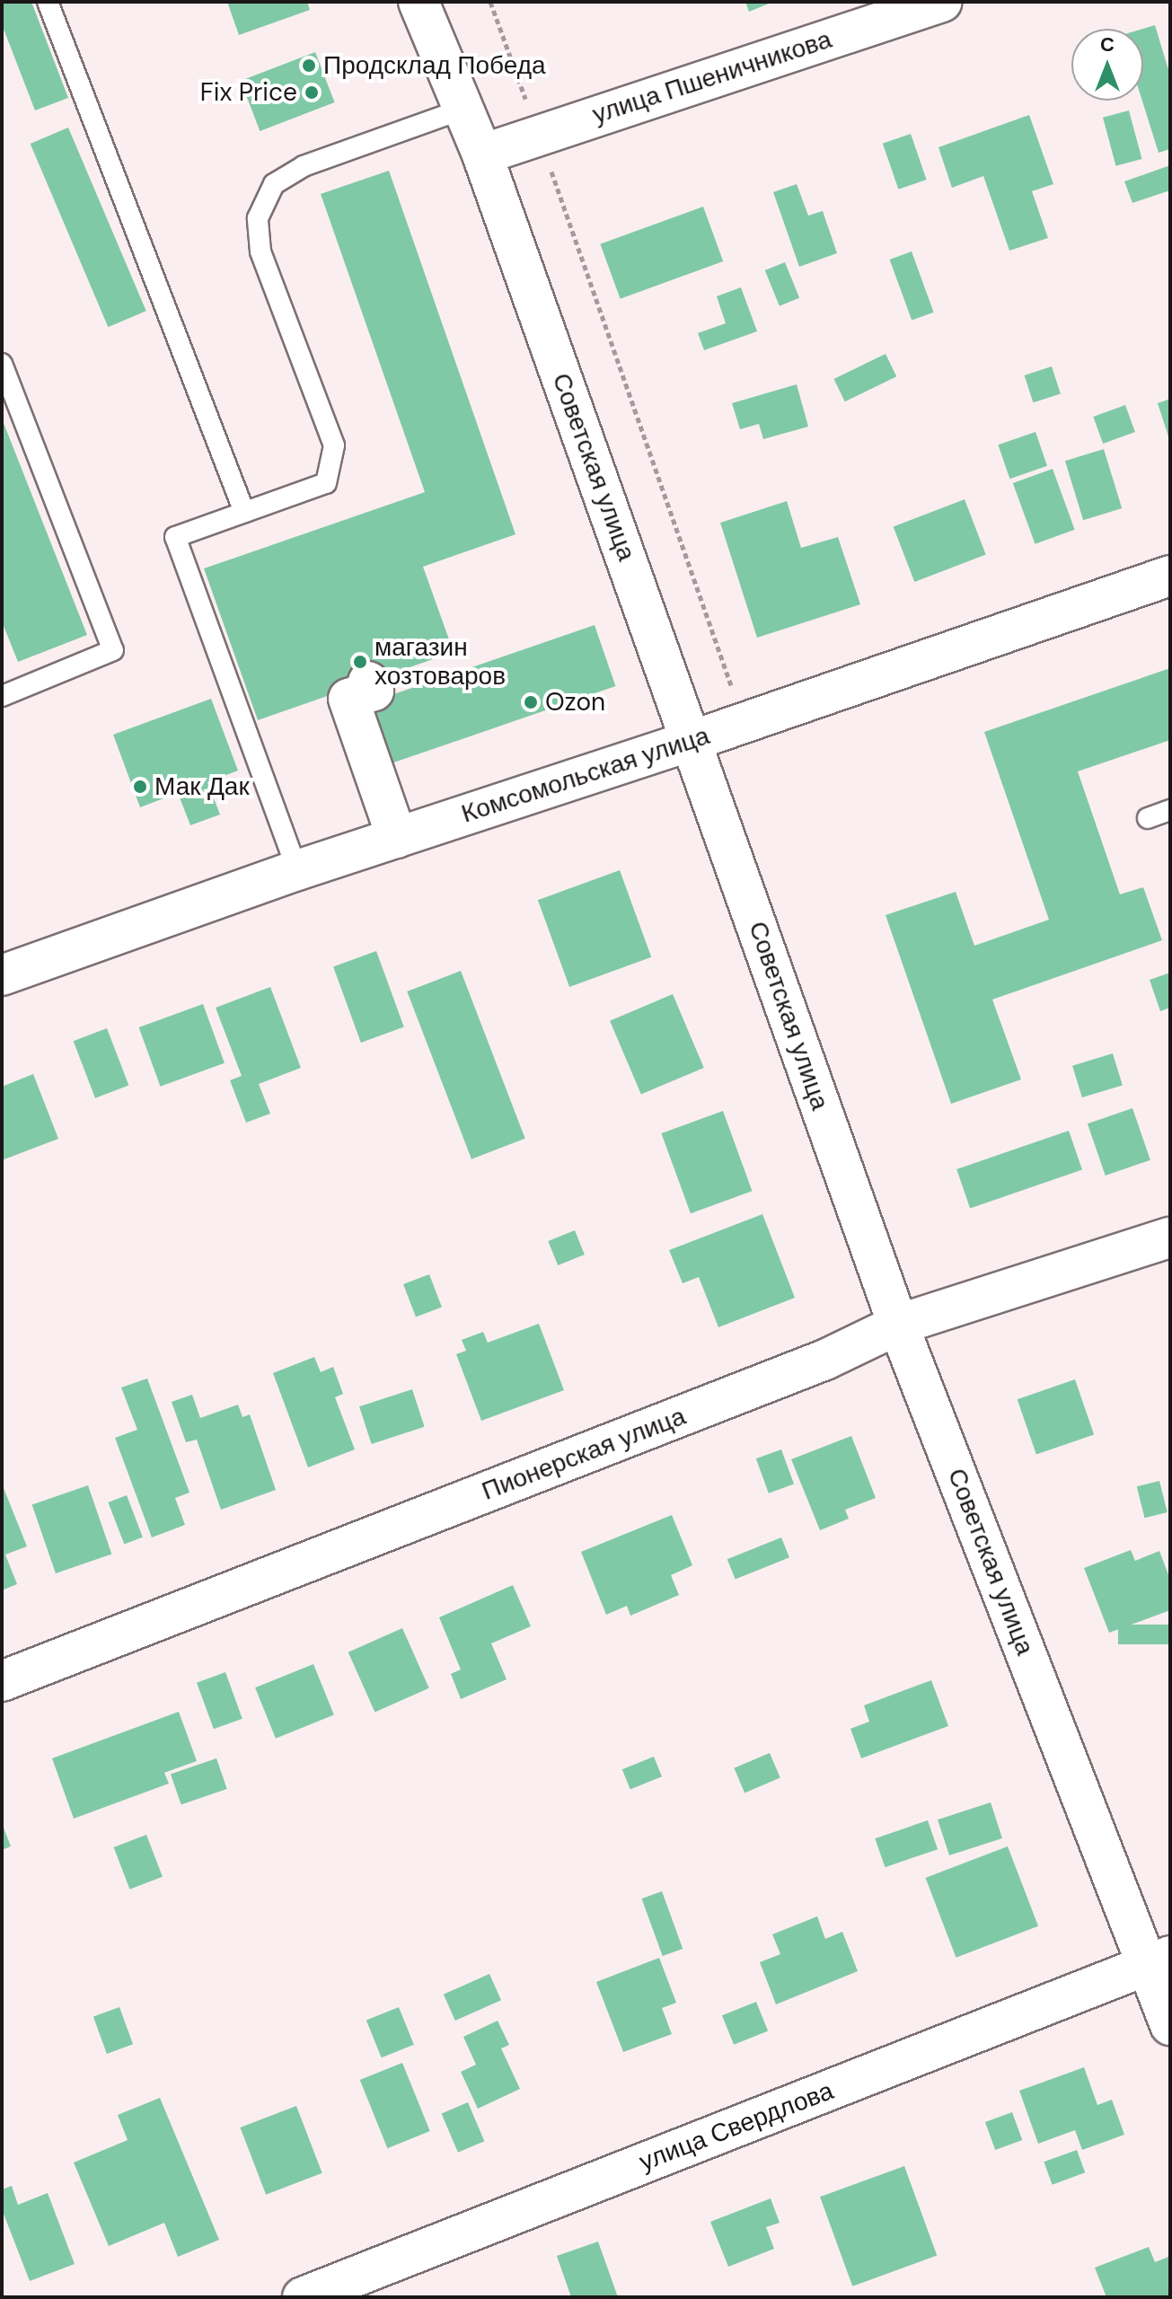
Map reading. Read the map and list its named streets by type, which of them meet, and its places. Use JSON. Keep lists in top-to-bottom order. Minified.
{"streets":{"street":["улица Пшеничникова","Советская улица","Комсомольская улица","Пионерская улица","улица Свердлова"]},"crossings":[["улица Пшеничникова","Советская улица"],["Советская улица","Комсомольская улица"],["Советская улица","Пионерская улица"],["Советская улица","улица Свердлова"]],"places":["Продсклад Победа","Fix Price","магазин хозтоваров","Ozon","Мак Дак"],"north":"top"}
